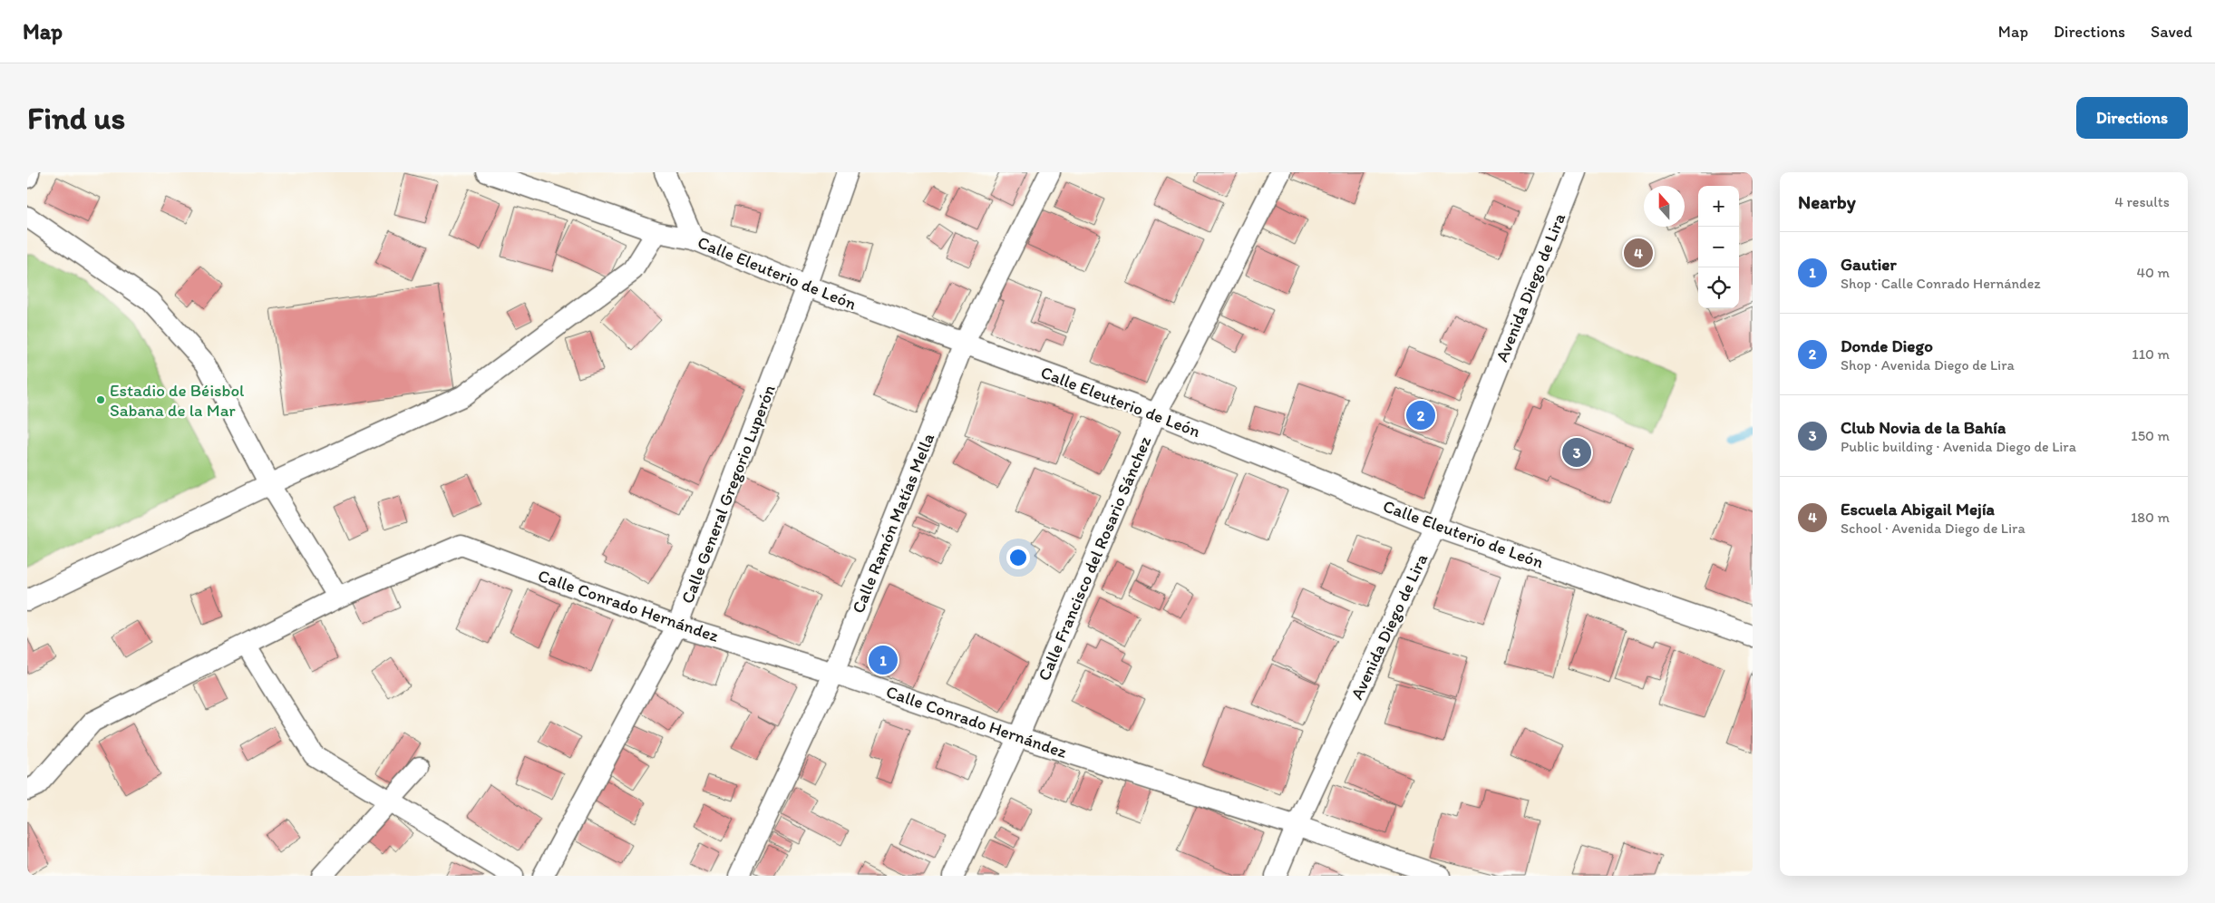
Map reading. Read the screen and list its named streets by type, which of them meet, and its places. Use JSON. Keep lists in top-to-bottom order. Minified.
{"streets":{"street":["Calle Eleuterio de León","Avenida Diego de Lira","Calle General Gregorio Luperón","Calle Ramón Matías Mella","Calle Francisco del Rosario Sánchez","Calle Conrado Hernández"]},"crossings":[["Calle Eleuterio de León","Avenida Diego de Lira"],["Calle Eleuterio de León","Calle General Gregorio Luperón"],["Calle Eleuterio de León","Calle Ramón Matías Mella"],["Calle Eleuterio de León","Calle Francisco del Rosario Sánchez"],["Avenida Diego de Lira","Calle Conrado Hernández"],["Calle General Gregorio Luperón","Calle Conrado Hernández"],["Calle Ramón Matías Mella","Calle Conrado Hernández"],["Calle Francisco del Rosario Sánchez","Calle Conrado Hernández"]],"places":["Estadio de Béisbol Sabana de la Mar"],"north":"top","page":{"header":"Map","nav":["Map","Directions","Saved"],"buttons":"Directions","title":"Find us","heading":["Nearby","4 results"],"map_buttons":["+","−"],"list":[{"mark":"1","name":"Gautier","note":"Shop · Calle Conrado Hernández","value":"40 m"},{"mark":"2","name":"Donde Diego","note":"Shop · Avenida Diego de Lira","value":"110 m"},{"mark":"3","name":"Club Novia de la Bahía","note":"Public building · Avenida Diego de Lira","value":"150 m"},{"mark":"4","name":"Escuela Abigail Mejía","note":"School · Avenida Diego de Lira","value":"180 m"}],"pins":["4","2","3","1"]}}
